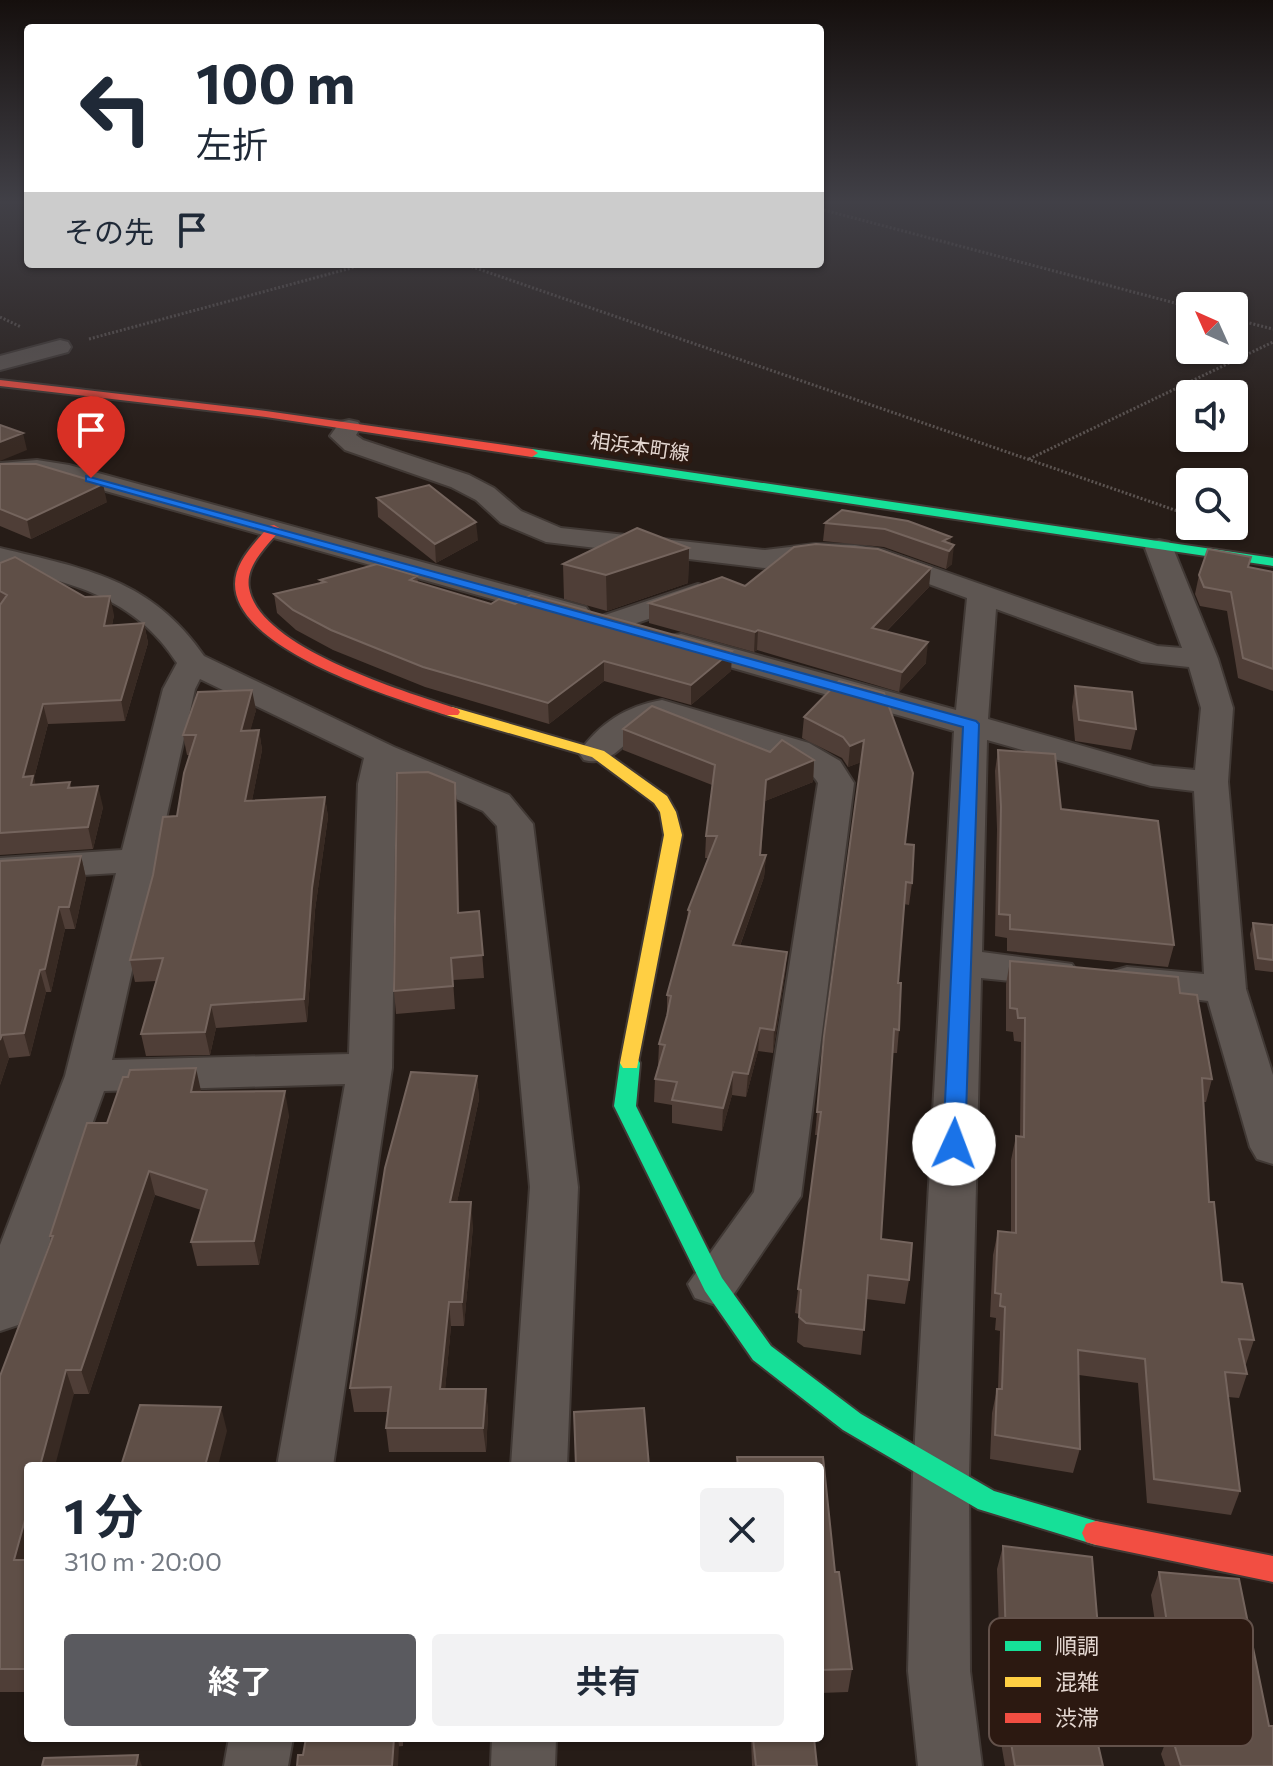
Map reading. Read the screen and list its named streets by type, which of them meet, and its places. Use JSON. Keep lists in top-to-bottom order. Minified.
{"streets":{"street":["相浜本町線"]},"legend":["順調","混雑","渋滞"],"north":"top left","page":{"turn":["100 m","左折"],"then":"その先","heading":["1 分","310 m · 20:00"],"buttons":["終了","共有"]}}
